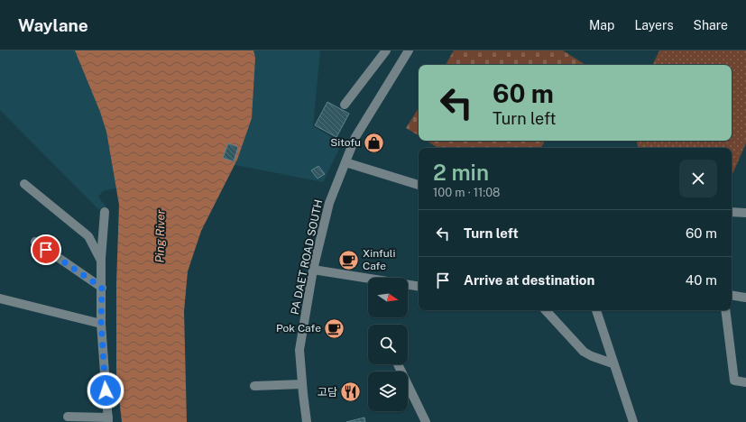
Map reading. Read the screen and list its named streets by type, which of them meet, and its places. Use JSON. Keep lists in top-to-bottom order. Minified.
{"streets":{"street":["PA DAET ROAD SOUTH"]},"water":["Ping River"],"places":{"shop":["Sitofu"],"cafe":["Xinfuli Cafe","Pok Cafe"],"restaurant":["고담"]},"north":"right","page":{"header":"Waylane","nav":["Map","Layers","Share"],"turn":["60 m","Turn left"],"heading":["2 min","100 m · 11:08"],"list":[{"name":"Turn left","value":"60 m"},{"name":"Arrive at destination","value":"40 m"}]}}
